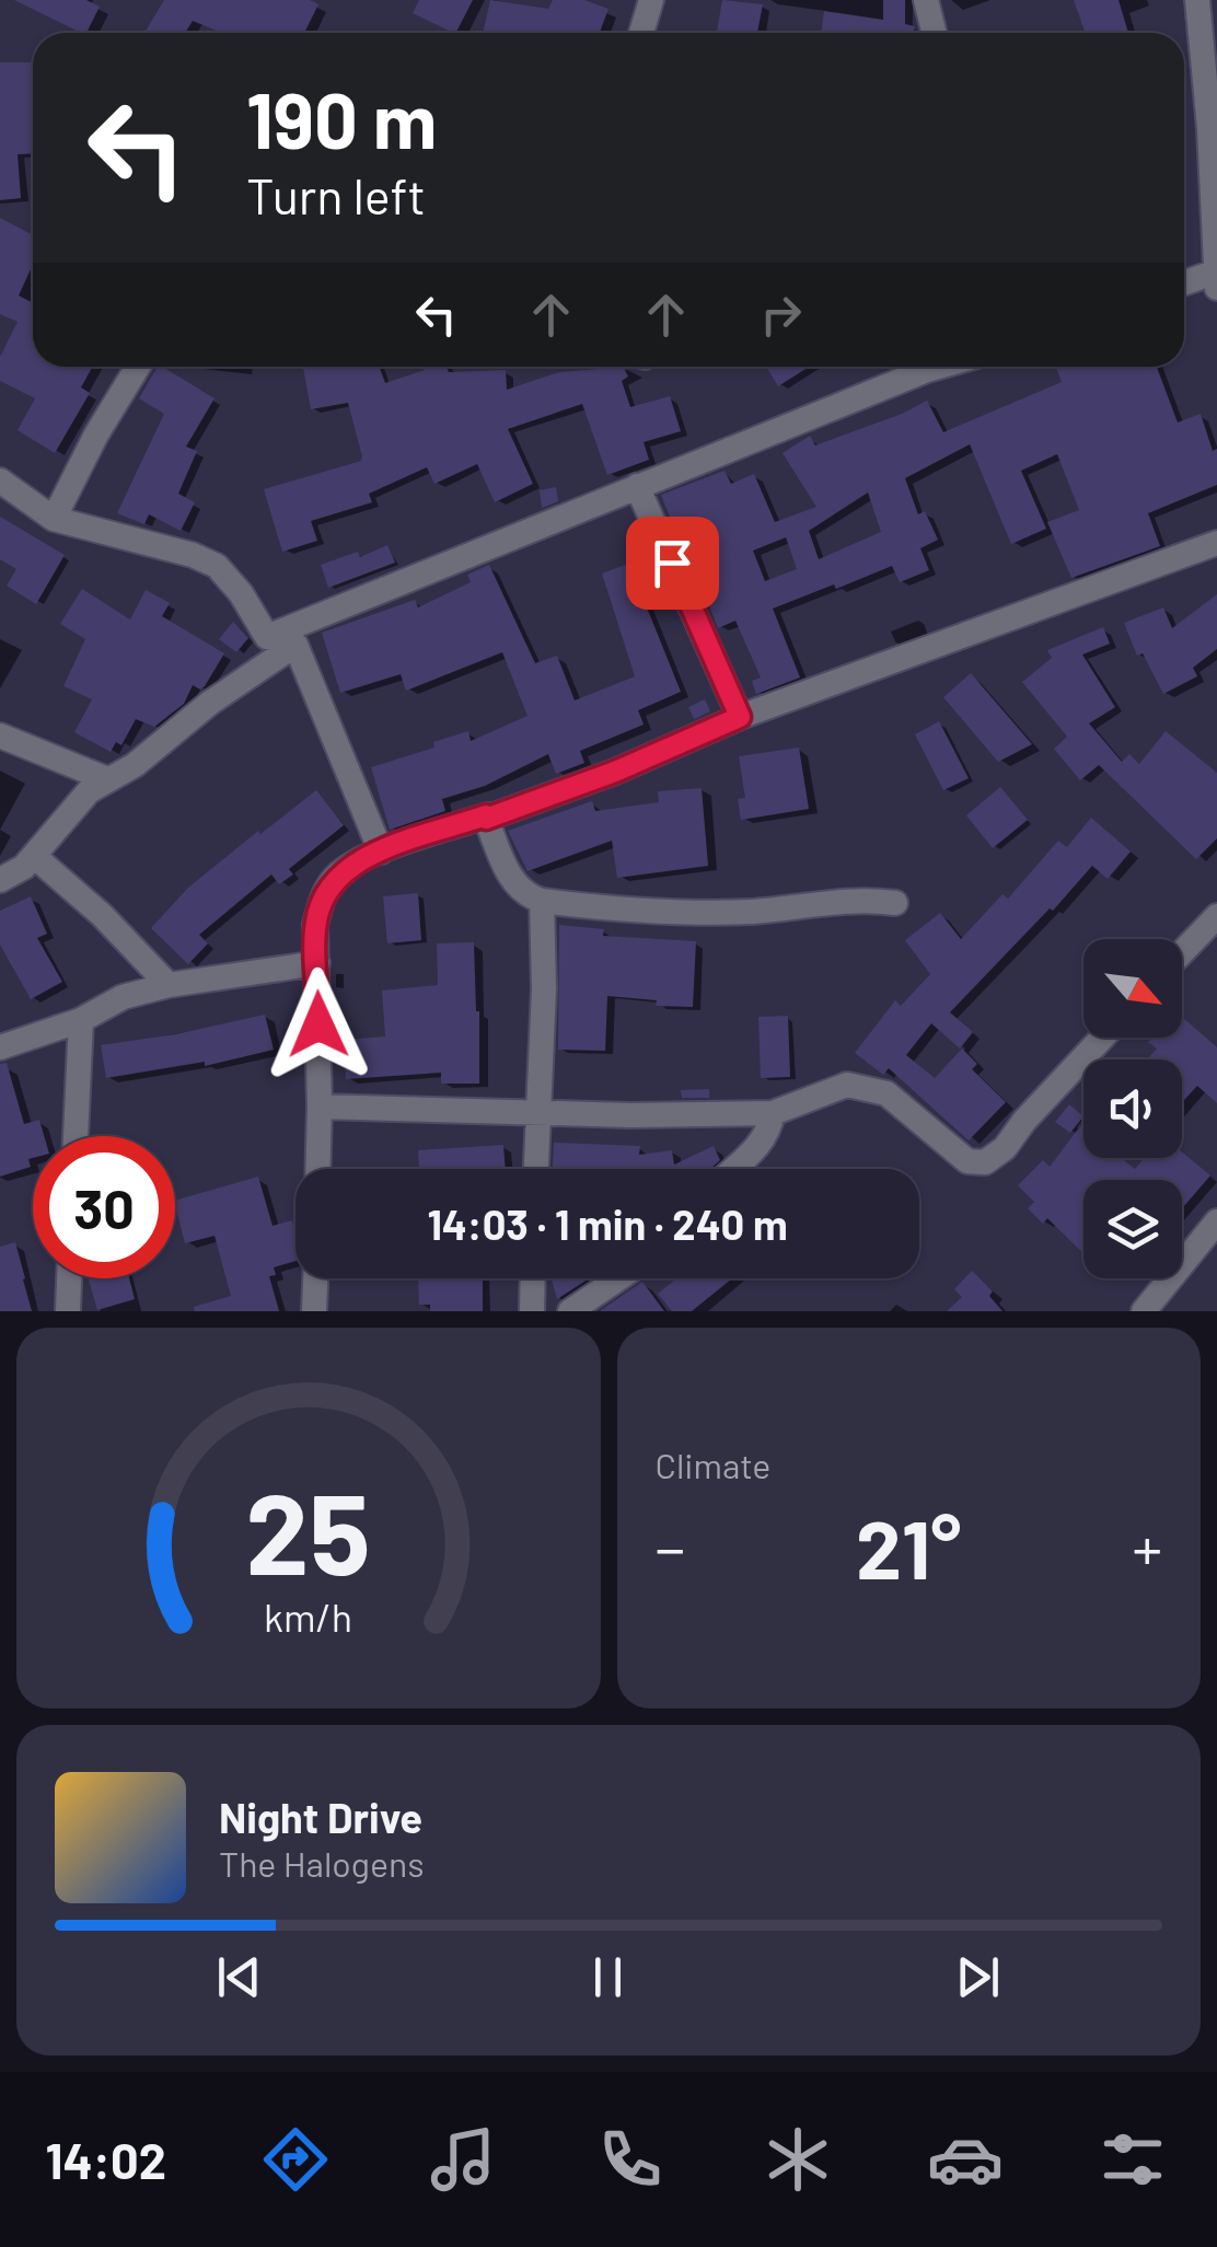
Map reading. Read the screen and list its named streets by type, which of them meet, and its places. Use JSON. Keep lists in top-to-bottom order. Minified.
{"north":"bottom right","page":{"turn":["190 m","Turn left"],"limit":"30","trip":"14:03 · 1 min · 240 m","tile":"Climate","heat":["−","21°","+"],"song":["Night Drive","The Halogens"],"tabs":"14:02","gauge":["25","km/h"]}}
